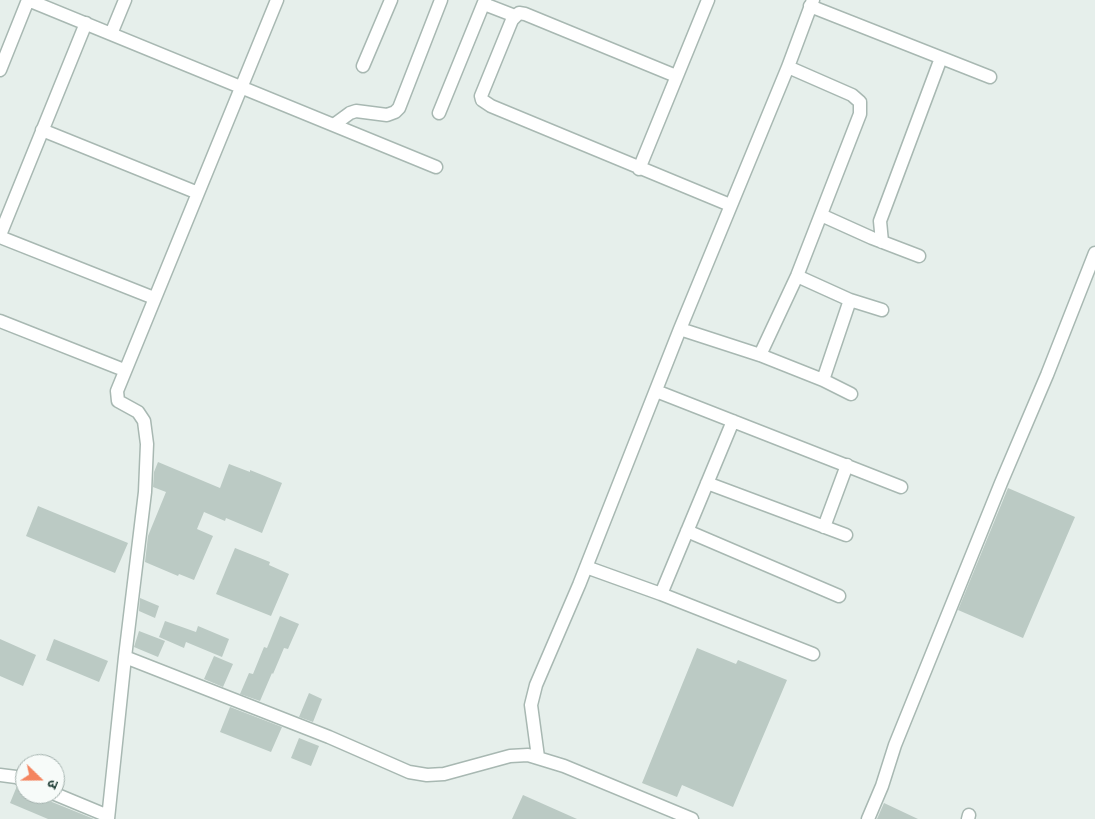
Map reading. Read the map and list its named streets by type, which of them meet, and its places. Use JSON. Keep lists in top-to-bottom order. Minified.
{"north":"right"}
